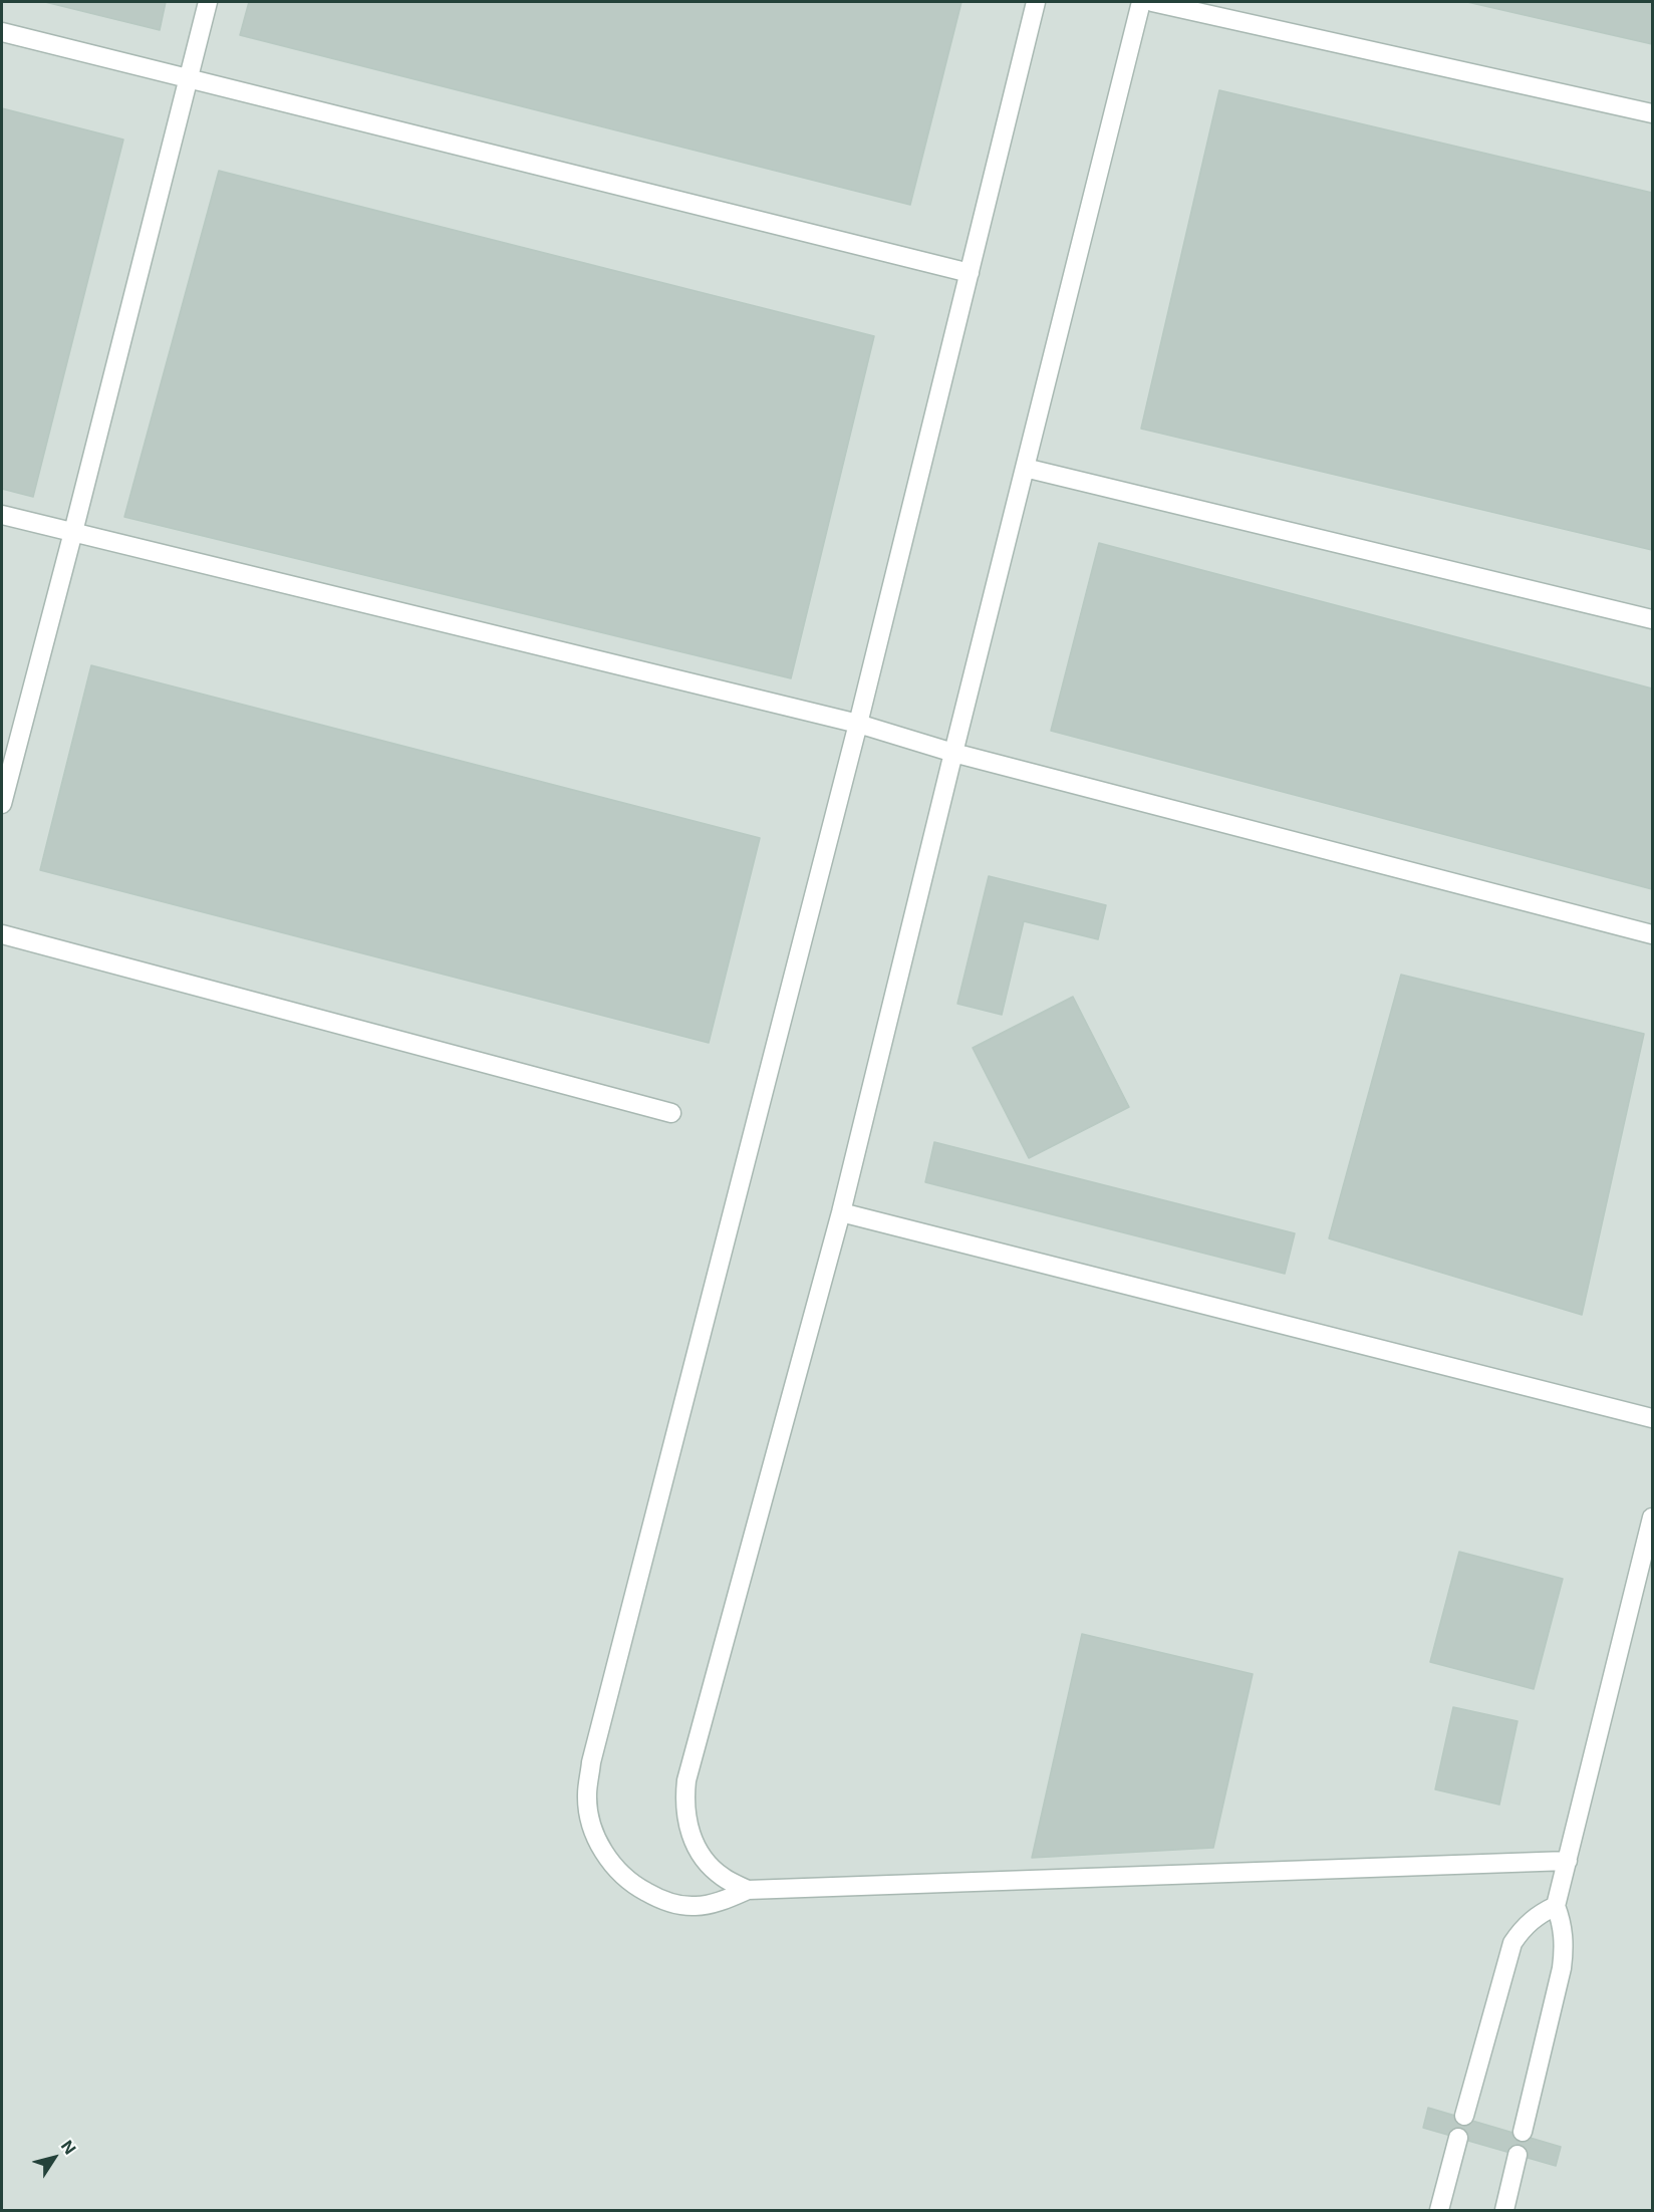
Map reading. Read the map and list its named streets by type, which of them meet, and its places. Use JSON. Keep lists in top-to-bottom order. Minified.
{"north":"top right"}
